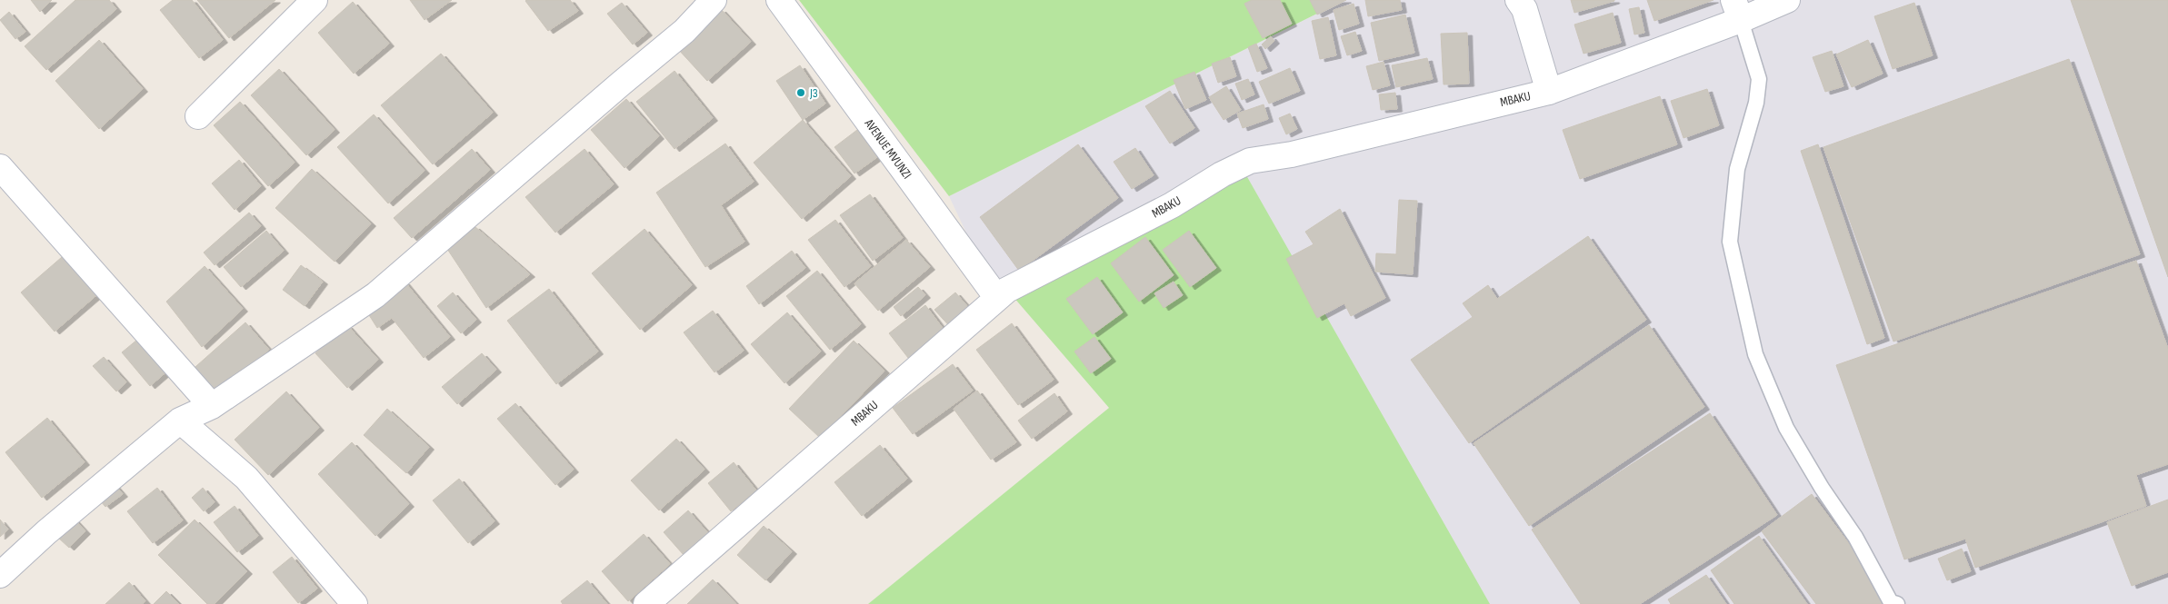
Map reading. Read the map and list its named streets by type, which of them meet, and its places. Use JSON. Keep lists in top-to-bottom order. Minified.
{"streets":{"street":["MBAKU","AVENUE MVUNZI"]},"crossings":[["MBAKU","AVENUE MVUNZI"]],"places":["J3"]}
